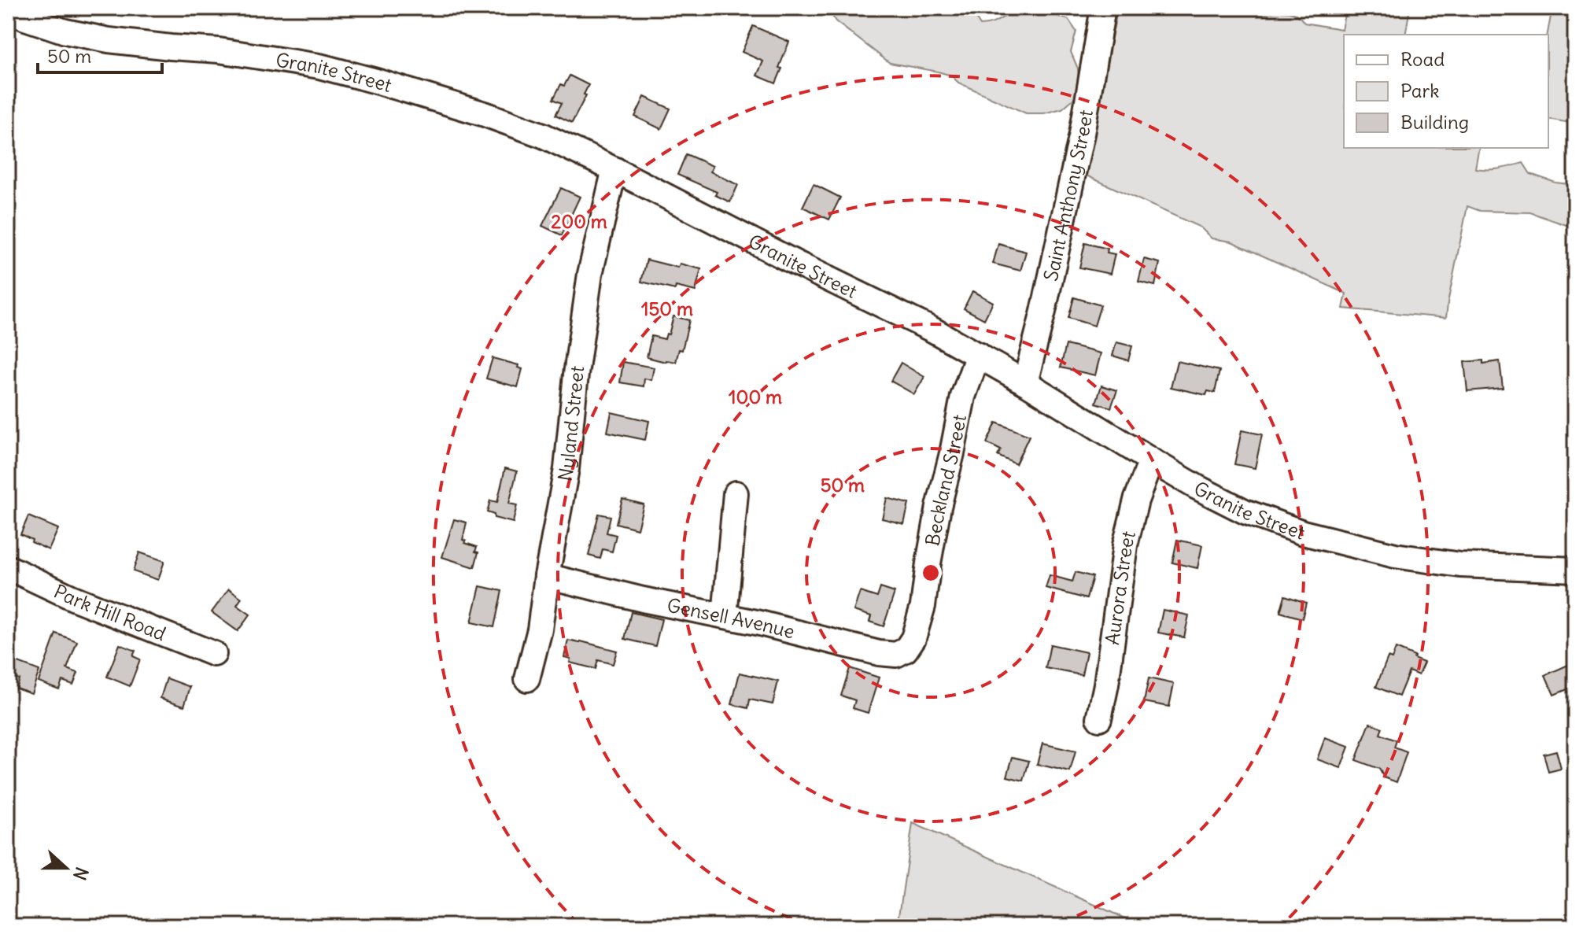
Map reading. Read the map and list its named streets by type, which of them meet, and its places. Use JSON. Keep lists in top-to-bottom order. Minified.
{"streets":{"street":["Granite Street","Saint Anthony Street","Nyland Street","Beckland Street","Aurora Street","Park Hill Road","Gensell Avenue"]},"crossings":[["Granite Street","Saint Anthony Street"],["Granite Street","Nyland Street"],["Granite Street","Beckland Street"],["Granite Street","Aurora Street"],["Nyland Street","Gensell Avenue"],["Beckland Street","Gensell Avenue"]],"legend":["Road","Park","Building"],"scale_bar":"50 m","north":"right","rings":["200 m","150 m","100 m","50 m"]}
